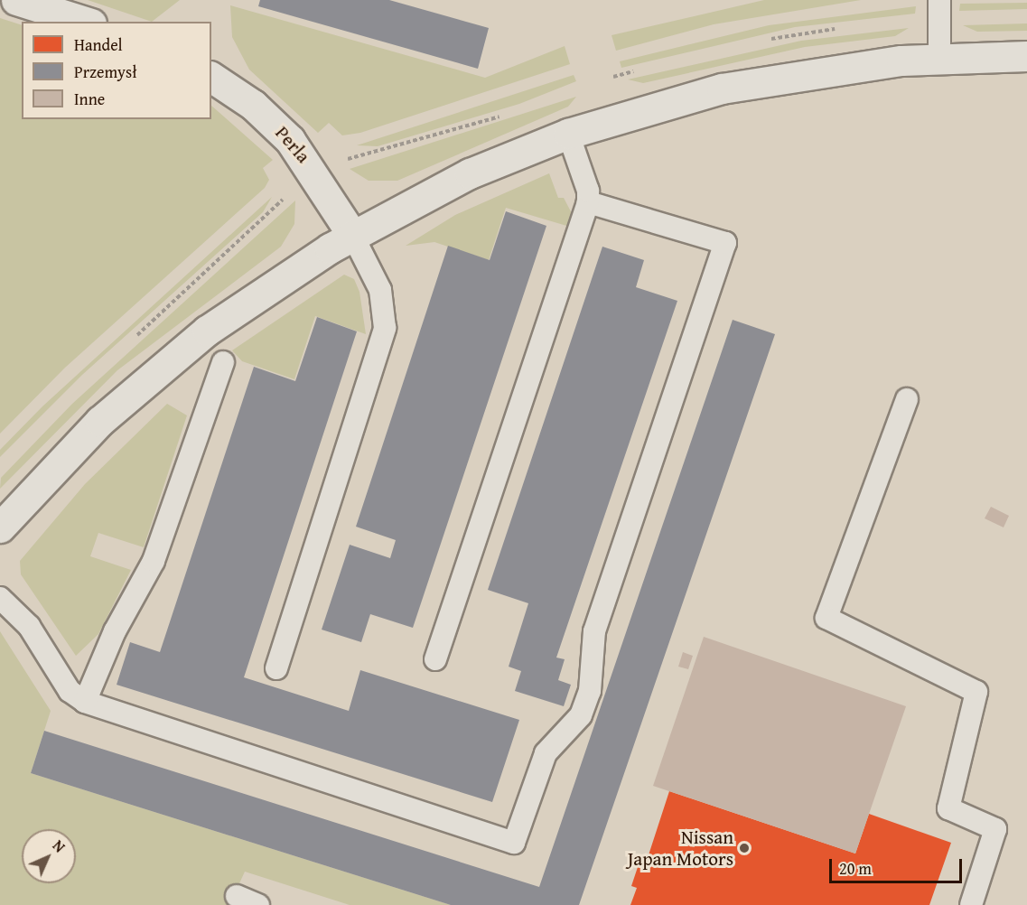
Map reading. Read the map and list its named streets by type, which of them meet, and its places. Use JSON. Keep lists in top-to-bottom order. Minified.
{"streets":{"street":["Perla"]},"places":["Nissan Japan Motors"],"legend":["Handel","Przemysł","Inne"],"scale_bar":"20 m","north":"top right"}
